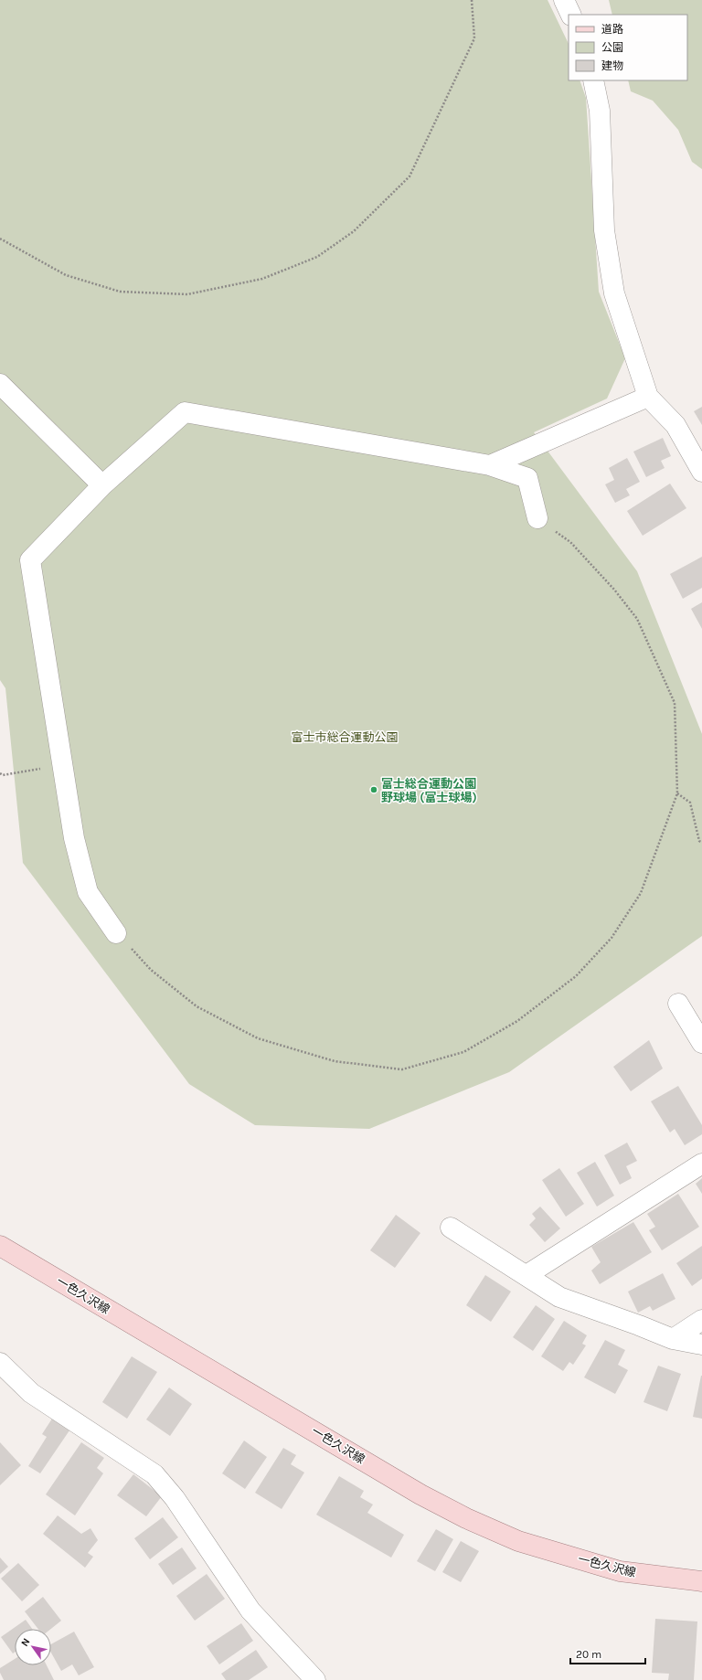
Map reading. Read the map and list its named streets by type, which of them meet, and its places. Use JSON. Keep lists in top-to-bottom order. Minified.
{"streets":{"main road":["一色久沢線"]},"parks":["富士市総合運動公園"],"places":["富士総合運動公園 野球場 (富士球場)"],"legend":["道路","公園","建物"],"scale_bar":"20 m","north":"top left"}
